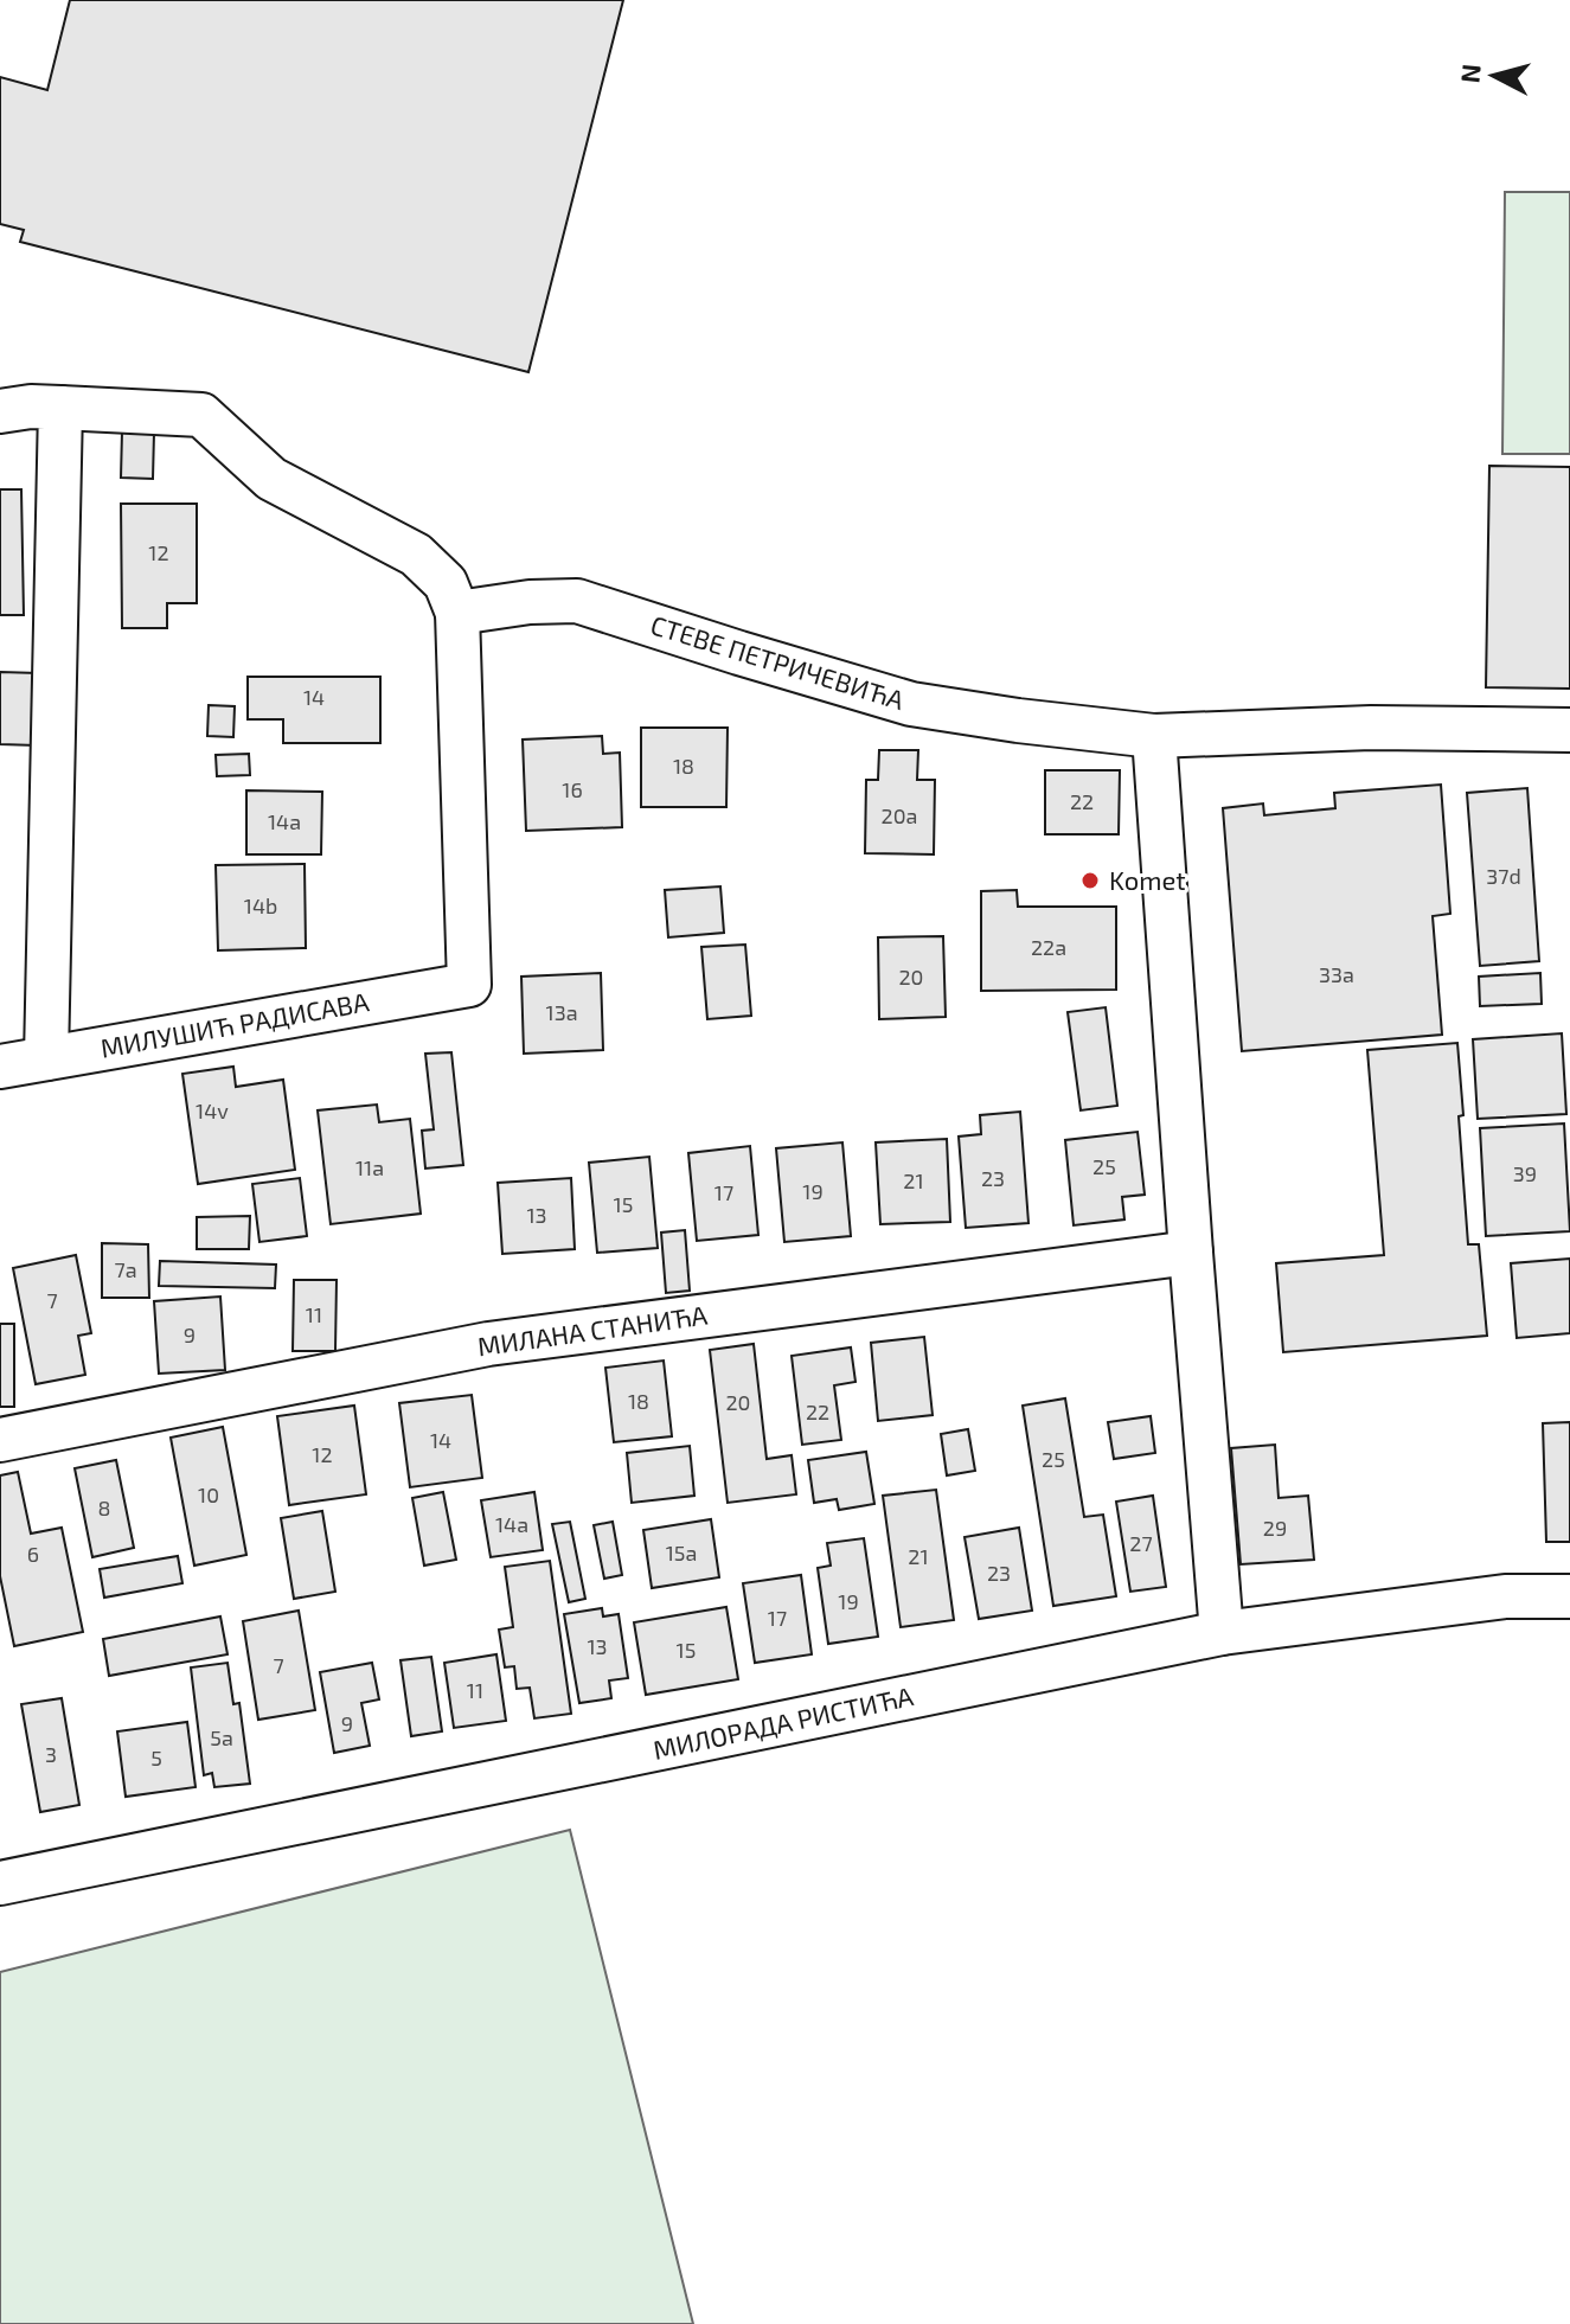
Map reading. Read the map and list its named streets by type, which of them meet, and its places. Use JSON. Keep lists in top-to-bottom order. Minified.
{"streets":{"street":["СТЕВЕ ПЕТРИЧЕВИЋА","МИЛУШИЋ РАДИСАВА","МИЛАНА СТАНИЋА","МИЛОРАДА РИСТИЋА"]},"crossings":[["СТЕВЕ ПЕТРИЧЕВИЋА","МИЛУШИЋ РАДИСАВА"]],"places":["Komet"],"house_numbers":["12","14","18","16","22","20a","14a","37d","14b","22a","33a","20","13a","14v","25","11a","39","23","21","19","17","15","13","7a","7","11","9","18","20","22","14","12","25","10","8","14a","29","27","15a","6","21","23","19","17","13","15","7","11","9","5a","3","5"],"north":"left"}
